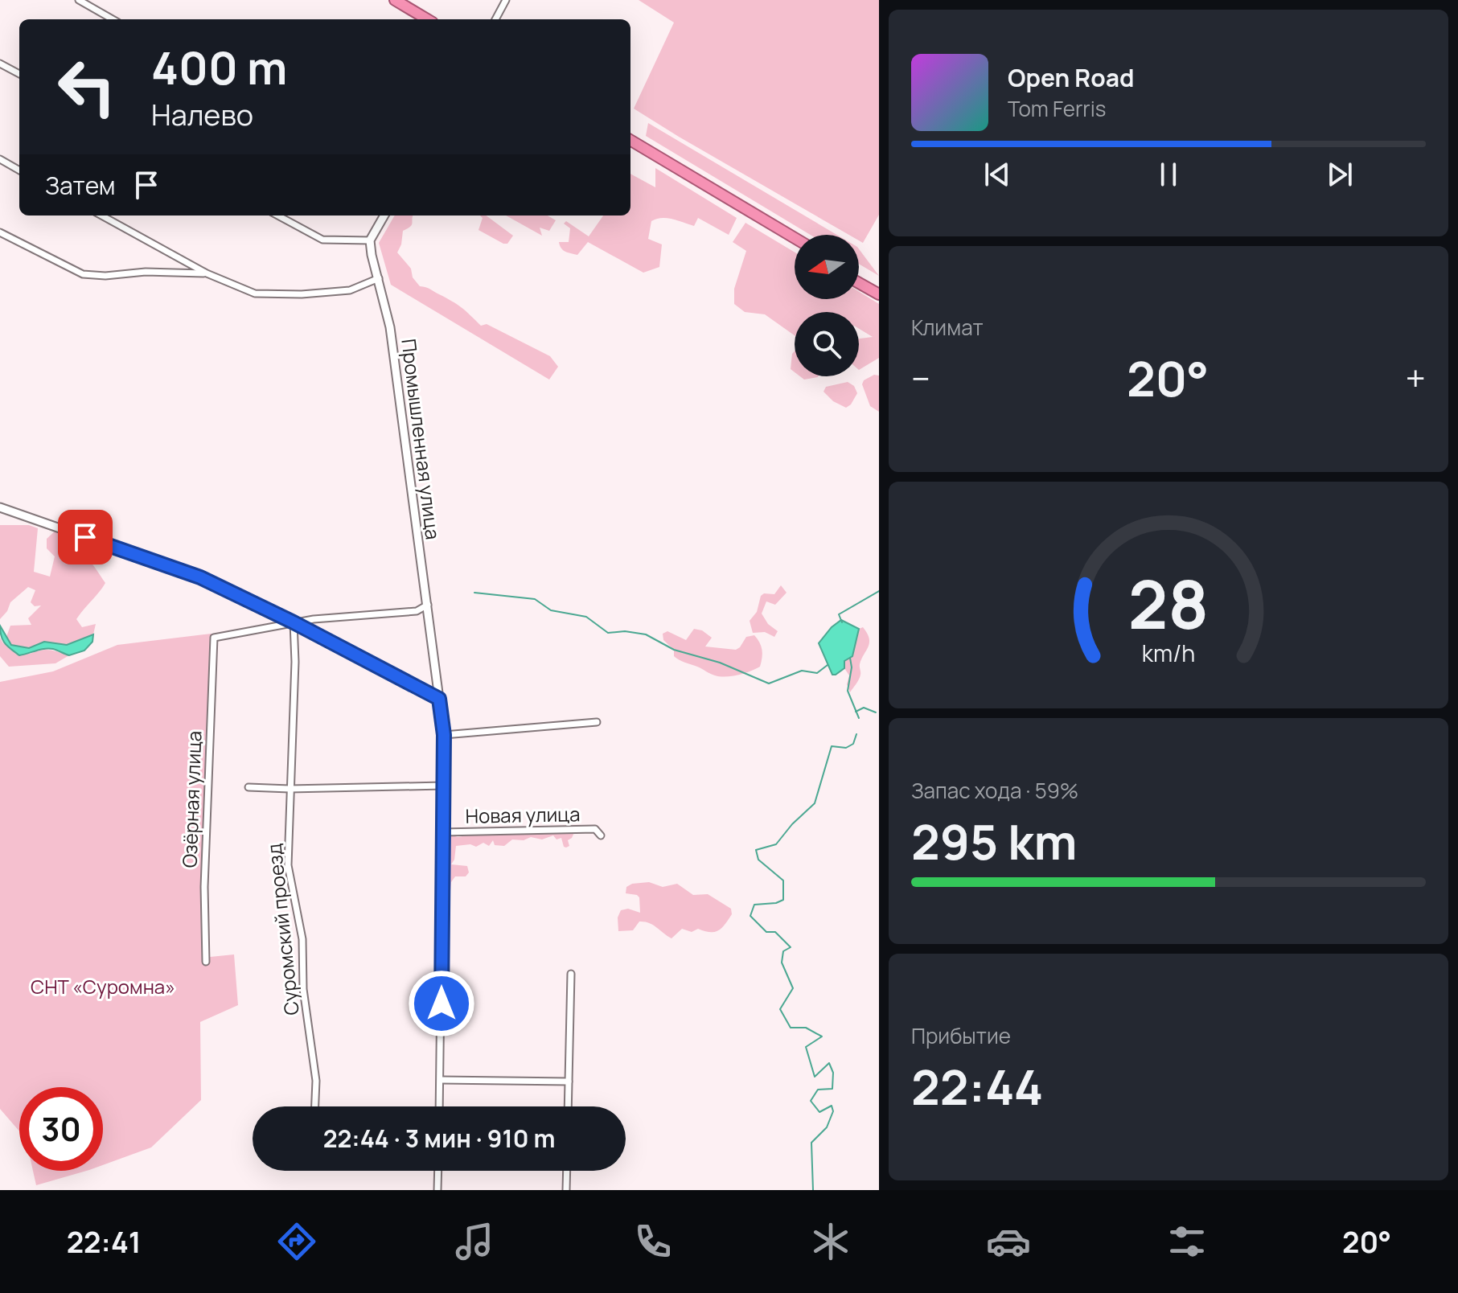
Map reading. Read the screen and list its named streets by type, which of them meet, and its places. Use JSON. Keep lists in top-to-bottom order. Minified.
{"streets":{"street":["Промышленная улица","Озёрная улица","Новая улица","Суромский проезд"]},"crossings":[["Озёрная улица","Суромский проезд"]],"parks":["СНТ «Суромна»"],"north":"left","page":{"turn":["400 m","Налево"],"song":["Open Road","Tom Ferris"],"then":"Затем","tile":["Климат",["Запас хода · 59%","295 km"],["Прибытие","22:44"]],"heat":["−","20°","+"],"limit":"30","trip":"22:44 · 3 мин · 910 m","tabs":["22:41","20°"],"gauge":["28","km/h"]}}
